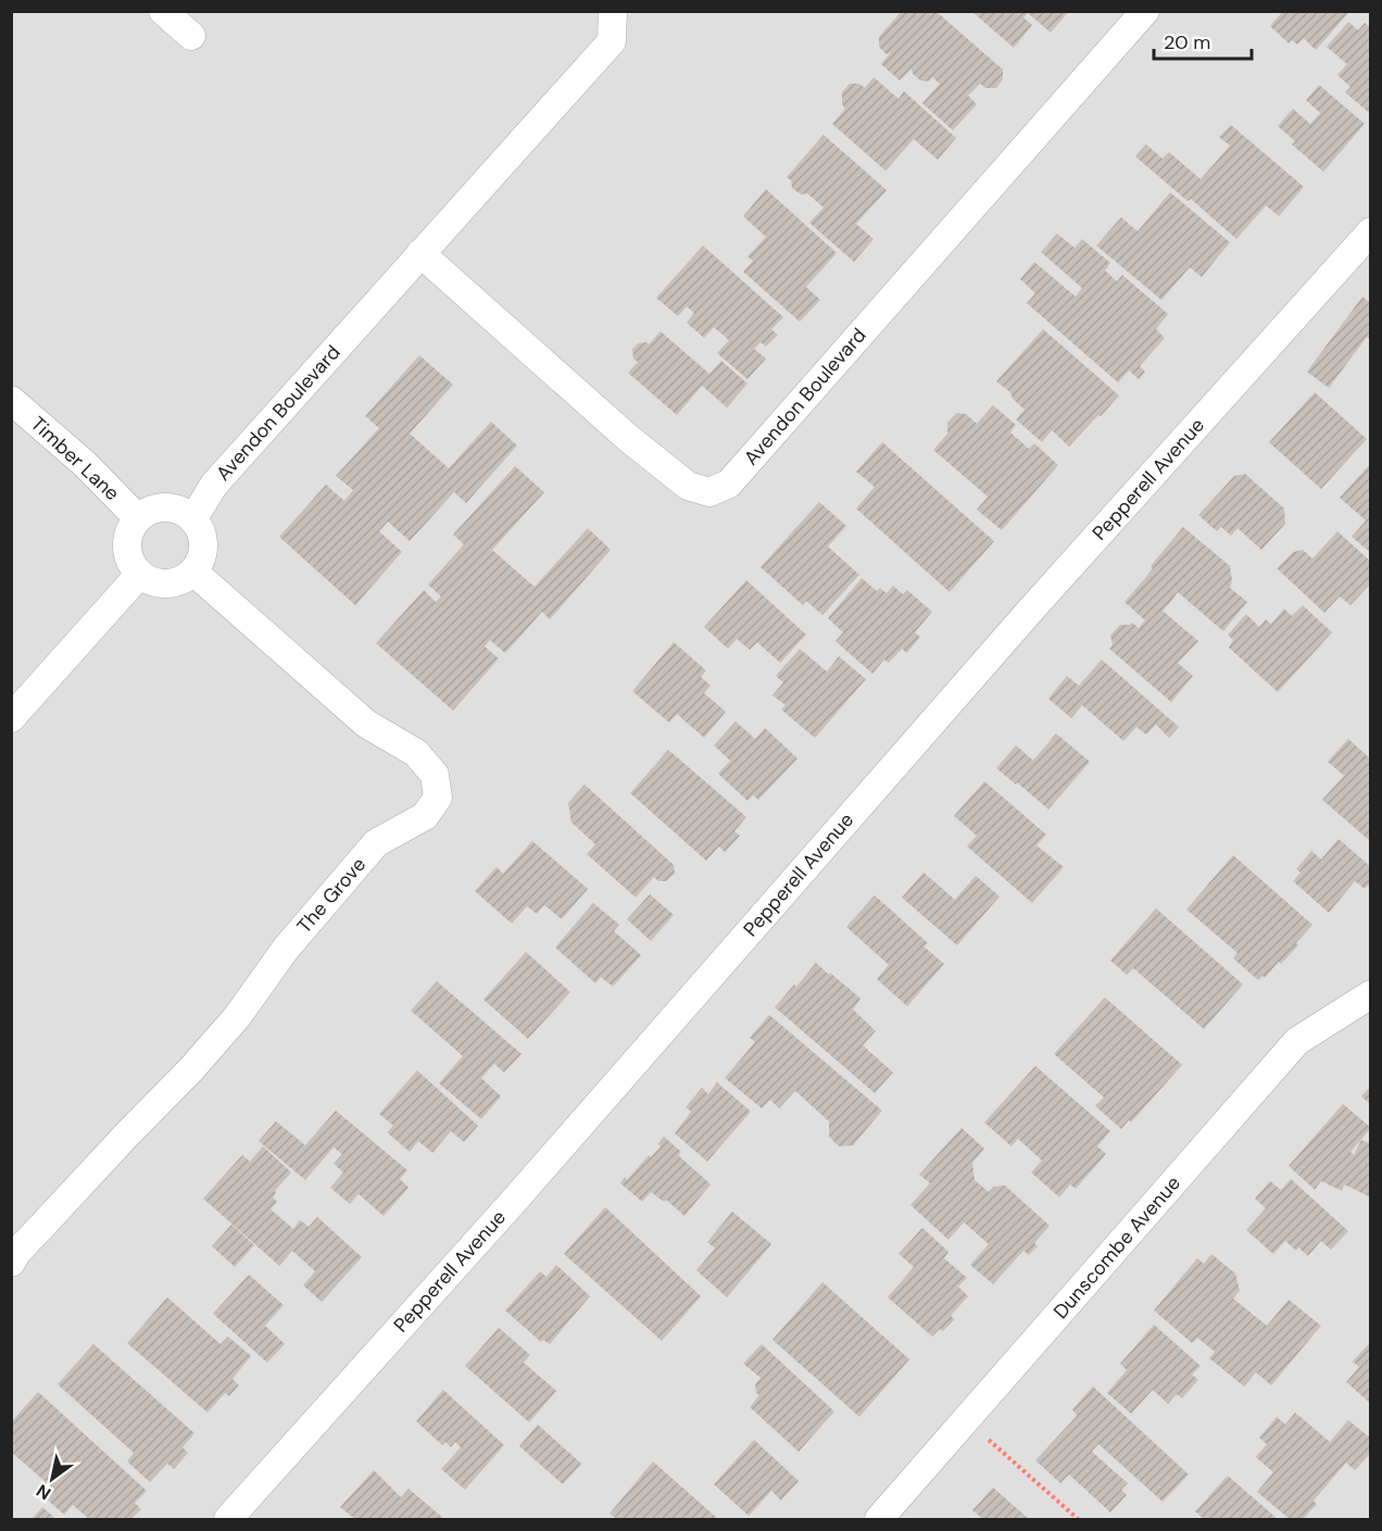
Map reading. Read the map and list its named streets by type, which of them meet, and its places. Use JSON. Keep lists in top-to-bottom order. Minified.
{"streets":{"street":["Avendon Boulevard","Timber Lane","Pepperell Avenue","The Grove","Dunscombe Avenue"]},"crossings":[["Avendon Boulevard","Timber Lane"],["Avendon Boulevard","The Grove"],["Timber Lane","The Grove"]],"scale_bar":"20 m","north":"bottom left"}
